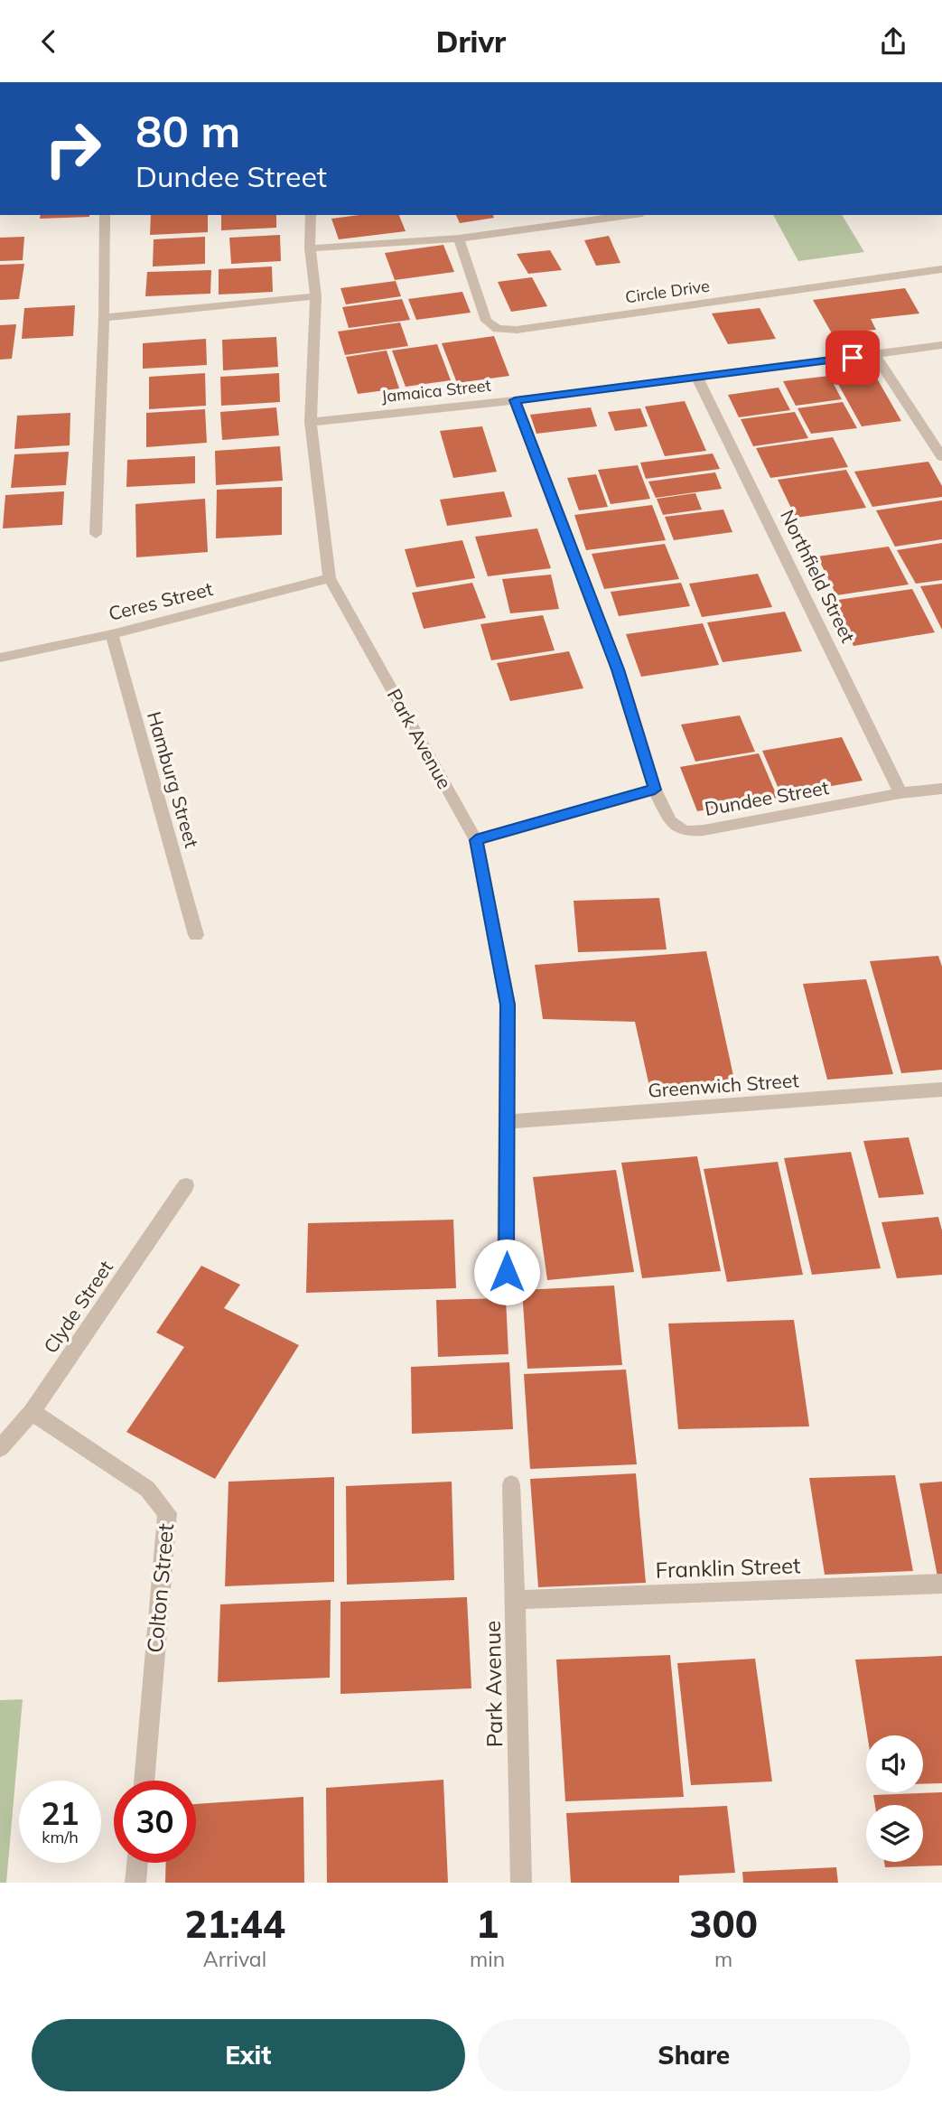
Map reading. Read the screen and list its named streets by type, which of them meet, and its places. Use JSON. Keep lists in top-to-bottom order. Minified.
{"streets":{"street":["Circle Drive","Jamaica Street","Northfield Street","Ceres Street","Park Avenue","Hamburg Street","Dundee Street","Greenwich Street","Clyde Street","Franklin Street","Colton Street"]},"crossings":[["Jamaica Street","Northfield Street"],["Jamaica Street","Park Avenue"],["Jamaica Street","Dundee Street"],["Northfield Street","Dundee Street"],["Ceres Street","Park Avenue"],["Ceres Street","Hamburg Street"],["Park Avenue","Greenwich Street"],["Park Avenue","Franklin Street"],["Clyde Street","Colton Street"]],"page":{"header":"Drivr","turn":["80 m","Dundee Street"],"speed":"21 km/h","limit":"30","eta":["21:44","Arrival","1","min","300","m"],"buttons":["Exit","Share"]}}
